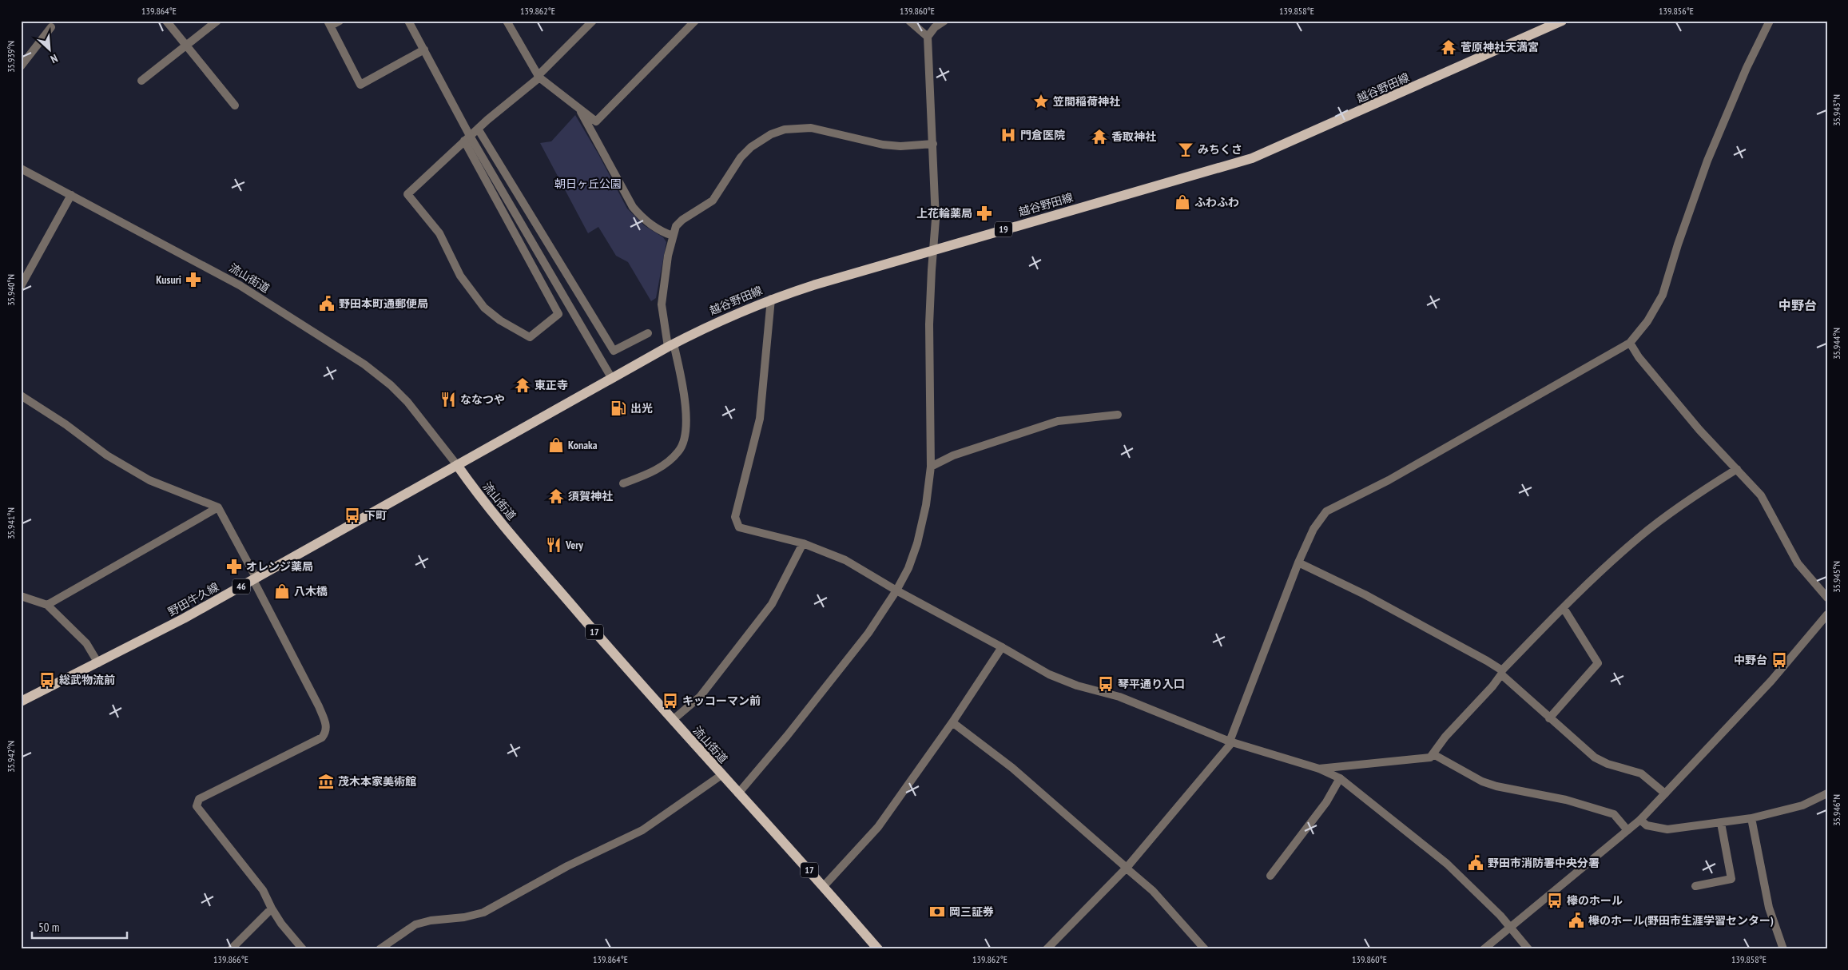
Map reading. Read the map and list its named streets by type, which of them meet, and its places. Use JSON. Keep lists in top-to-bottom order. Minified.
{"streets":{"main road":["越谷野田線","19","流山街道","46","野田牛久線","17"]},"crossings":[["越谷野田線","流山街道"],["越谷野田線","野田牛久線"],["流山街道","野田牛久線"]],"districts":["中野台"],"parks":["朝日ヶ丘公園"],"places":{"temple":["菅原神社天満宮","香取神社","東正寺","須賀神社"],"place":["笠間稲荷神社"],"hospital":["門倉医院"],"bar":["みちくさ"],"shop":["ふわふわ","Konaka","八木橋"],"pharmacy":["上花輪薬局","Kusuri","オレンジ薬局"],"public building":["野田本町通郵便局","野田市消防署中央分署","欅のホール(野田市生涯学習センター)"],"restaurant":["ななつや","Very"],"fuel station":["出光"],"bus stop":["下町","中野台","総武物流前","琴平通り入口","キッコーマン前","欅のホール"],"museum":["茂木本家美術館"],"bank":["岡三証券"]},"scale_bar":"50 m","north":"bottom right","coordinates":["139.864°E","139.862°E","139.860°E","139.858°E","139.856°E","35.939°N","35.943°N","35.940°N","35.944°N","35.941°N","35.945°N","35.942°N","35.946°N","139.866°E"]}
